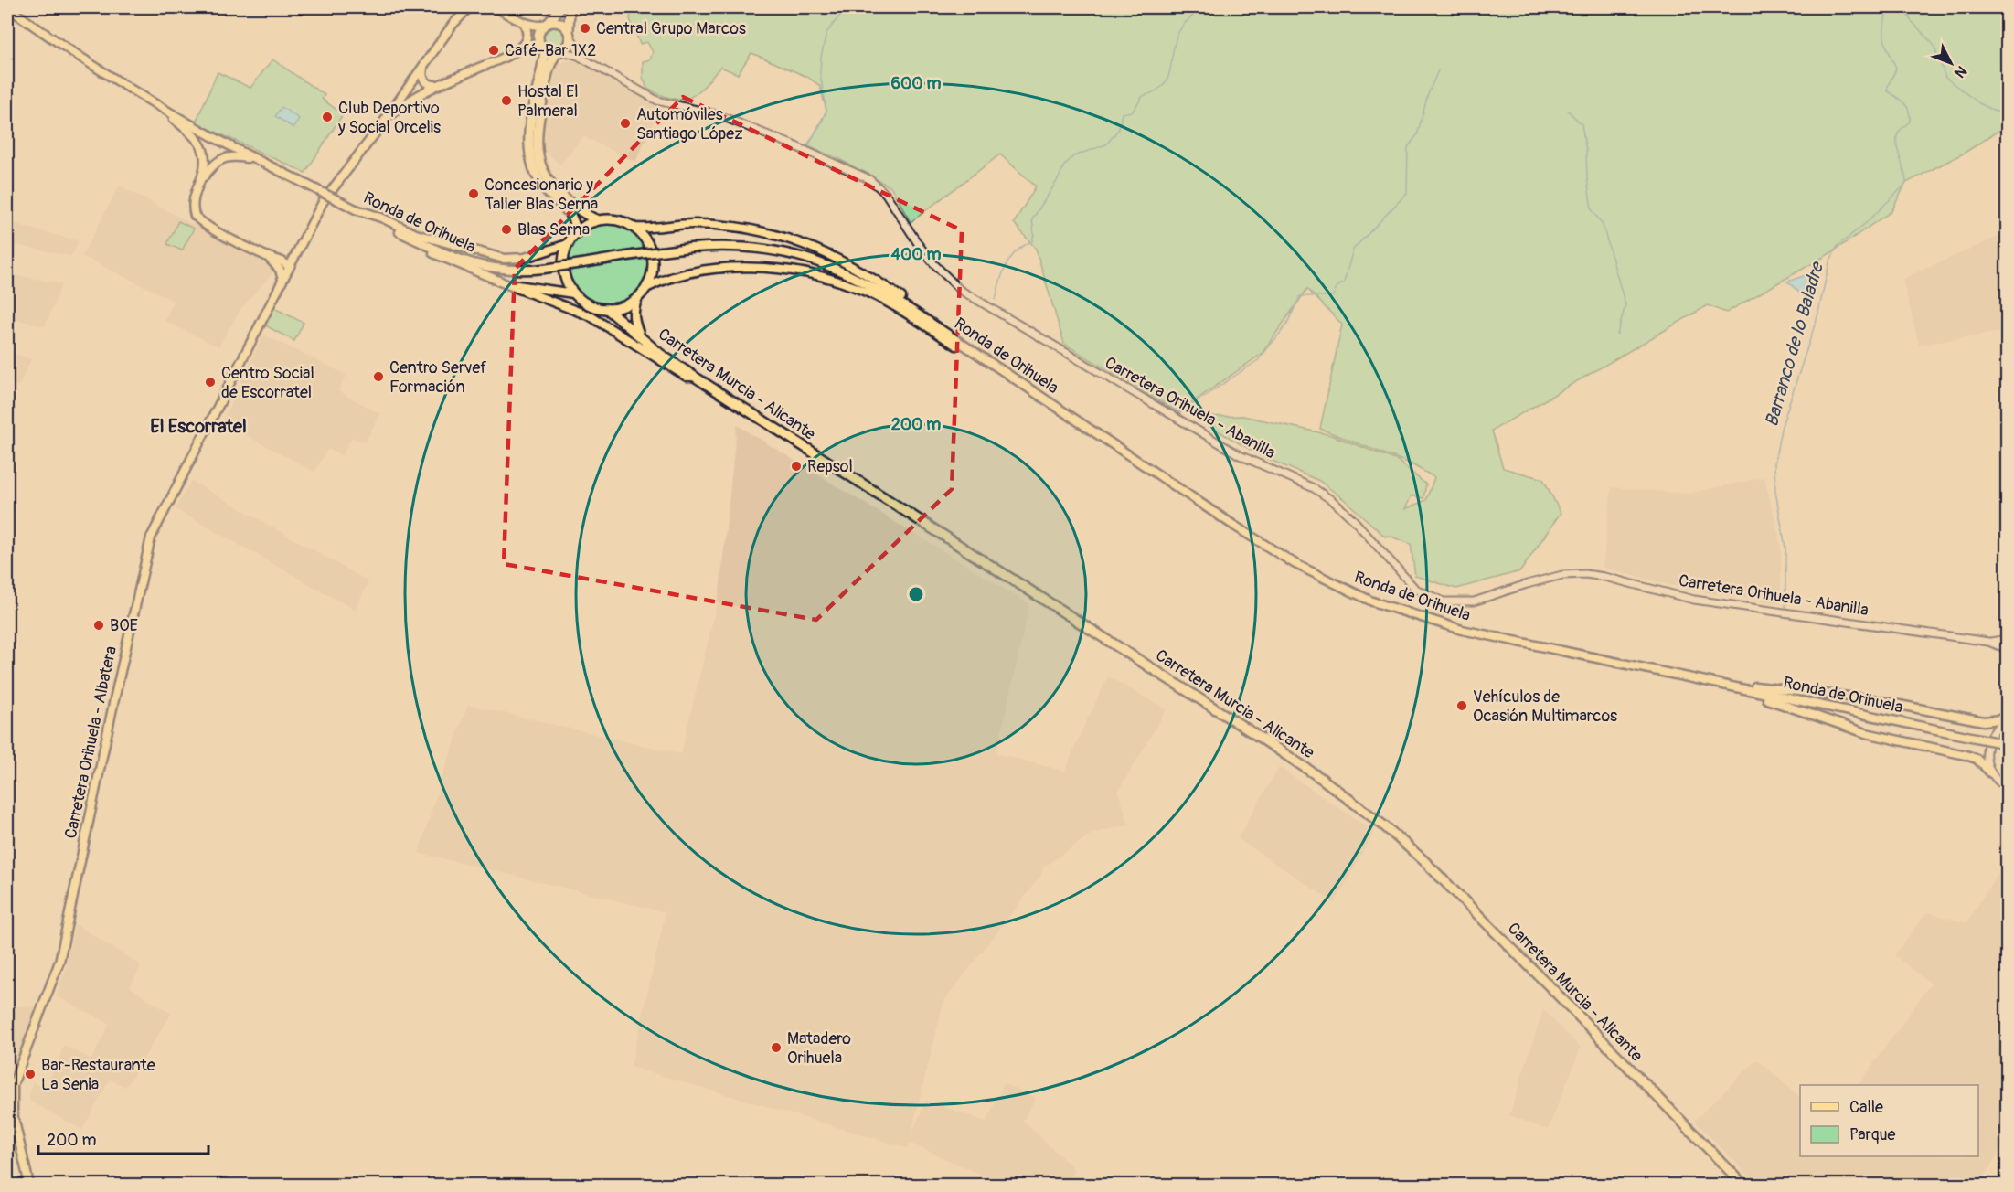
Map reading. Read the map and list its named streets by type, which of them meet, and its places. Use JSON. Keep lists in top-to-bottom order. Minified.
{"streets":{"highway":["Carretera Murcia - Alicante"],"main road":["Ronda de Orihuela","Carretera Orihuela - Albatera"],"street":["Carretera Orihuela - Abanilla"]},"districts":["El Escorratel"],"water":["Barranco de lo Baladre"],"places":["Central Grupo Marcos","Café-Bar 1X2","Hostal El Palmeral","Club Deportivo y Social Orcelis","Automóviles Santiago López","Concesionario y Taller Blas Serna","Blas Serna","Centro Servef Formación","Centro Social de Escorratel","Repsol","BOE","Vehículos de Ocasión Multimarcos","Matadero Orihuela","Bar-Restaurante La Senia"],"legend":["Calle","Parque"],"scale_bar":"200 m","north":"bottom right","rings":["600 m","400 m","200 m"]}
